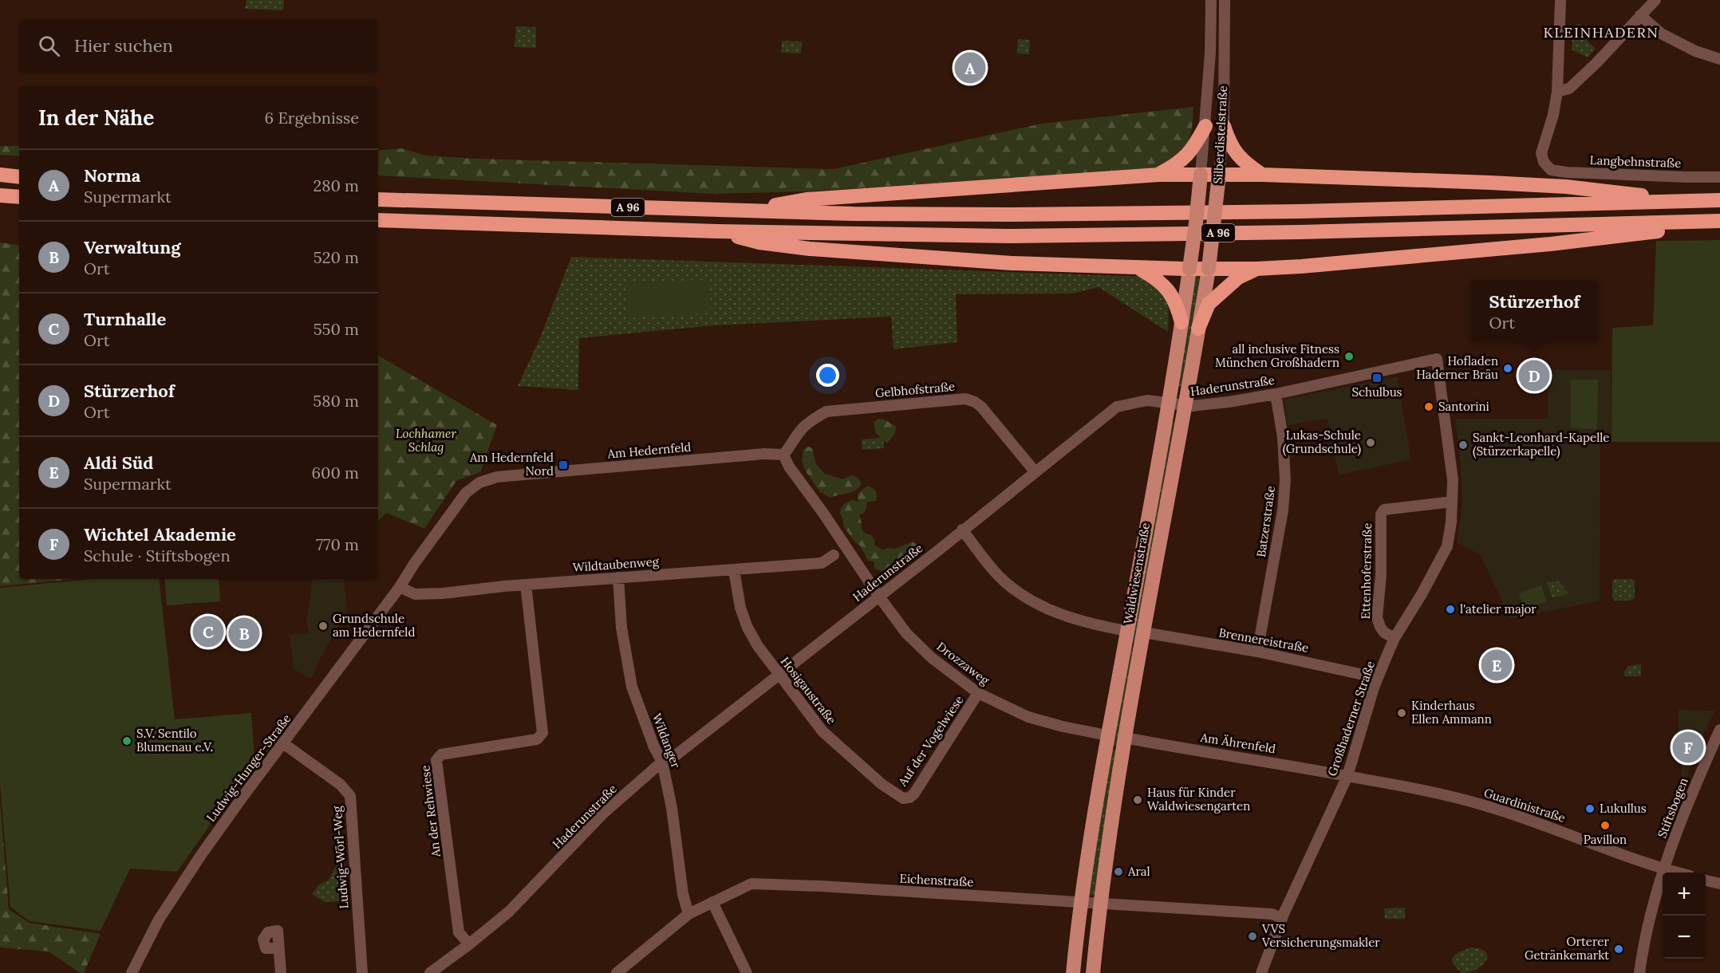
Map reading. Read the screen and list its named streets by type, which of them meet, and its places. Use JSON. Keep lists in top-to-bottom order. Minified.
{"streets":{"highway":["A 96"],"main road":["Silberdistelstraße","Waldwiesenstraße"],"street":["Langbehnstraße","Haderunstraße","Gelbhofstraße","Am Hedernfeld","Batzerstraße","Wildtaubenweg","Ettenhoferstraße","Brennereistraße","Drozzaweg","Hosigaustraße","Großhaderner Straße","Wildanger","Auf der Vogelwiese","Am Ährenfeld","Ludwig-Hunger-Straße","Guardinistraße","Stiftsbogen","An der Rehwiese","Ludwig-Wörl-Weg","Eichenstraße"]},"crossings":[["Silberdistelstraße","Waldwiesenstraße"],["Haderunstraße","Gelbhofstraße"],["Haderunstraße","Batzerstraße"],["Haderunstraße","Waldwiesenstraße"],["Haderunstraße","Drozzaweg"],["Haderunstraße","Hosigaustraße"],["Haderunstraße","Großhaderner Straße"],["Haderunstraße","Wildanger"],["Haderunstraße","An der Rehwiese"],["Gelbhofstraße","Am Hedernfeld"],["Am Hedernfeld","Wildtaubenweg"],["Am Hedernfeld","Ludwig-Hunger-Straße"],["Batzerstraße","Brennereistraße"],["Wildtaubenweg","Hosigaustraße"],["Wildtaubenweg","Wildanger"],["Wildtaubenweg","Ludwig-Hunger-Straße"],["Wildtaubenweg","An der Rehwiese"],["Ettenhoferstraße","Großhaderner Straße"],["Waldwiesenstraße","Brennereistraße"],["Waldwiesenstraße","Drozzaweg"],["Waldwiesenstraße","Am Ährenfeld"],["Waldwiesenstraße","Eichenstraße"],["Brennereistraße","Großhaderner Straße"],["Drozzaweg","Auf der Vogelwiese"],["Hosigaustraße","Auf der Vogelwiese"],["Großhaderner Straße","Am Ährenfeld"],["Großhaderner Straße","Guardinistraße"],["Großhaderner Straße","Eichenstraße"],["Wildanger","Eichenstraße"],["Am Ährenfeld","Guardinistraße"],["Ludwig-Hunger-Straße","Ludwig-Wörl-Weg"],["Guardinistraße","Stiftsbogen"]],"districts":["KLEINHADERN"],"parks":["Lochhamer Schlag"],"places":{"other":["all inclusive Fitness München Großhadern","Hofladen Haderner Bräu","Santorini","Lukas-Schule (Grundschule)","Sankt-Leonhard-Kapelle (Stürzerkapelle)","l'atelier major","Grundschule am Hedernfeld","Kinderhaus Ellen Ammann","S.V. Sentilo Blumenau e.V.","Haus für Kinder Waldwiesengarten","Lukullus","Pavillon","Aral","VVS Versicherungsmakler","Orterer Getränkemarkt"],"transit":["Schulbus","Am Hedernfeld Nord"]},"page":{"search":"Hier suchen","pins":["A","D","C","B","E","F"],"heading":["In der Nähe","6 Ergebnisse"],"list":[{"mark":"A","name":"Norma","note":"Supermarkt","value":"280 m"},{"mark":"B","name":"Verwaltung","note":"Ort","value":"520 m"},{"mark":"C","name":"Turnhalle","note":"Ort","value":"550 m"},{"mark":"D","name":"Stürzerhof","note":"Ort","value":"580 m"},{"mark":"E","name":"Aldi Süd","note":"Supermarkt","value":"600 m"},{"mark":"F","name":"Wichtel Akademie","note":"Schule · Stiftsbogen","value":"770 m"}],"popup":["Stürzerhof","Ort"],"map_buttons":["+","−"]}}
